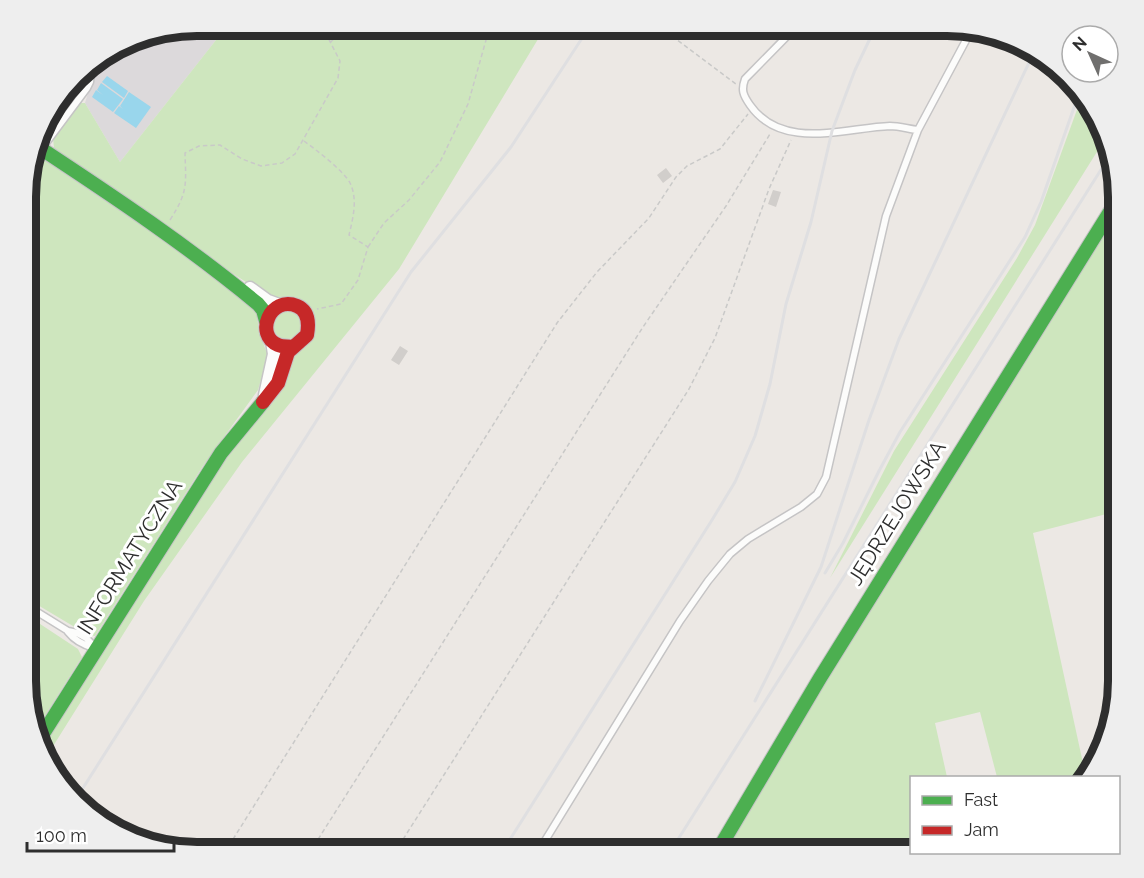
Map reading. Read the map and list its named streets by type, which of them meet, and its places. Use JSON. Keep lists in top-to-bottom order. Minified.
{"streets":{"street":["JĘDRZEJOWSKA","INFORMATYCZNA"]},"legend":["Fast","Jam"],"scale_bar":"100 m","north":"top left"}
